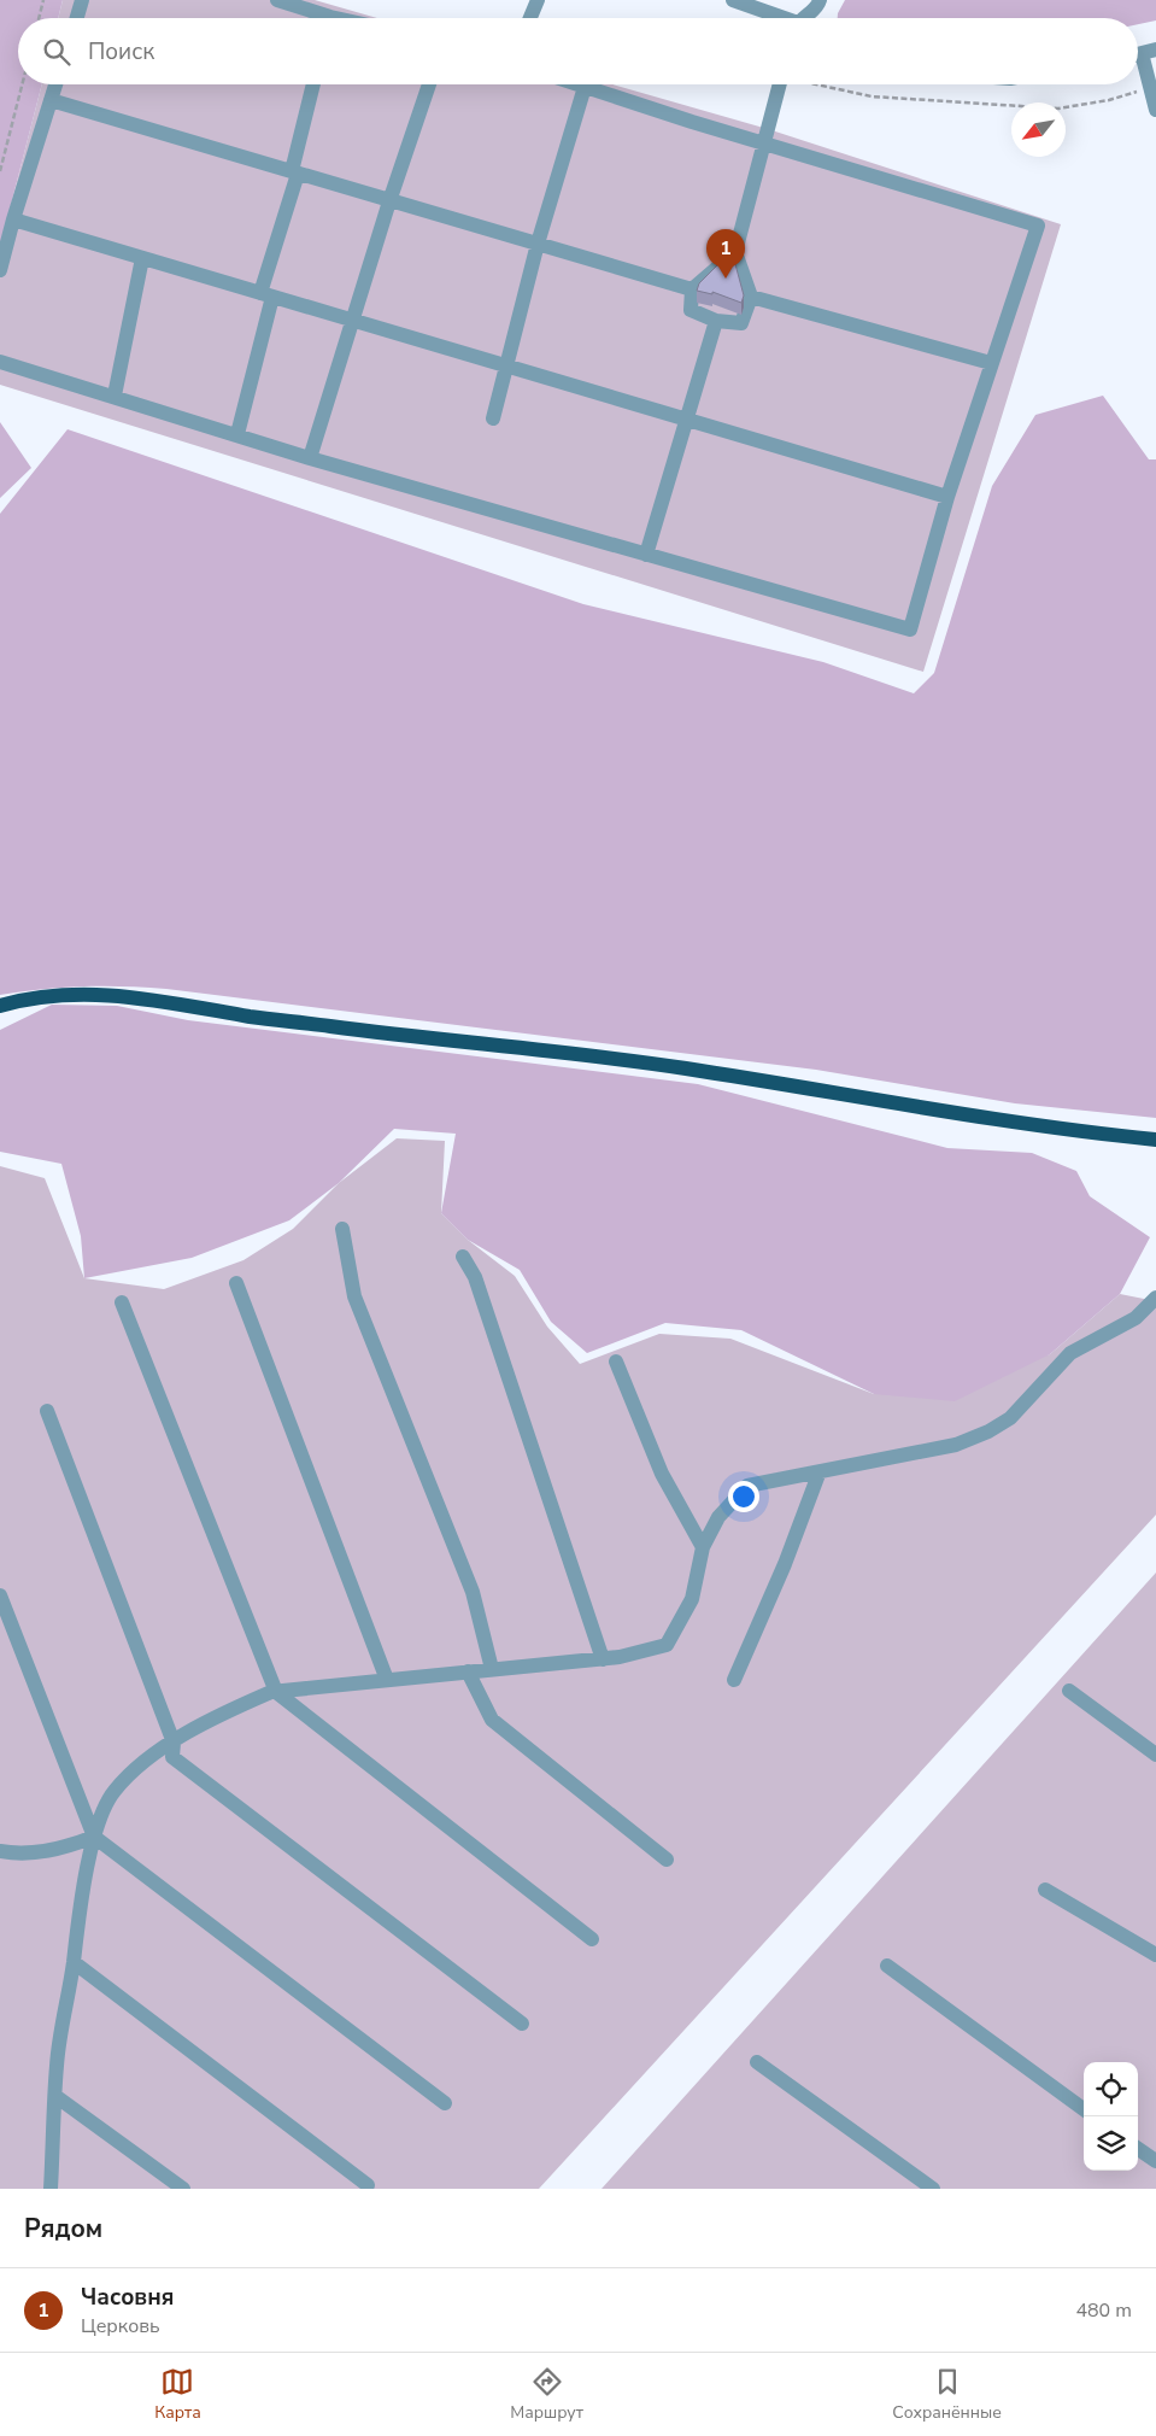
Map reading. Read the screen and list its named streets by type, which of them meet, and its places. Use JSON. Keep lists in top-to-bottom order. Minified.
{"north":"bottom left","page":{"search":"Поиск","pins":"1","heading":"Рядом","list":[{"mark":"1","name":"Часовня","note":"Церковь","value":"480 m"}],"nav":["Карта","Маршрут","Сохранённые"]}}
